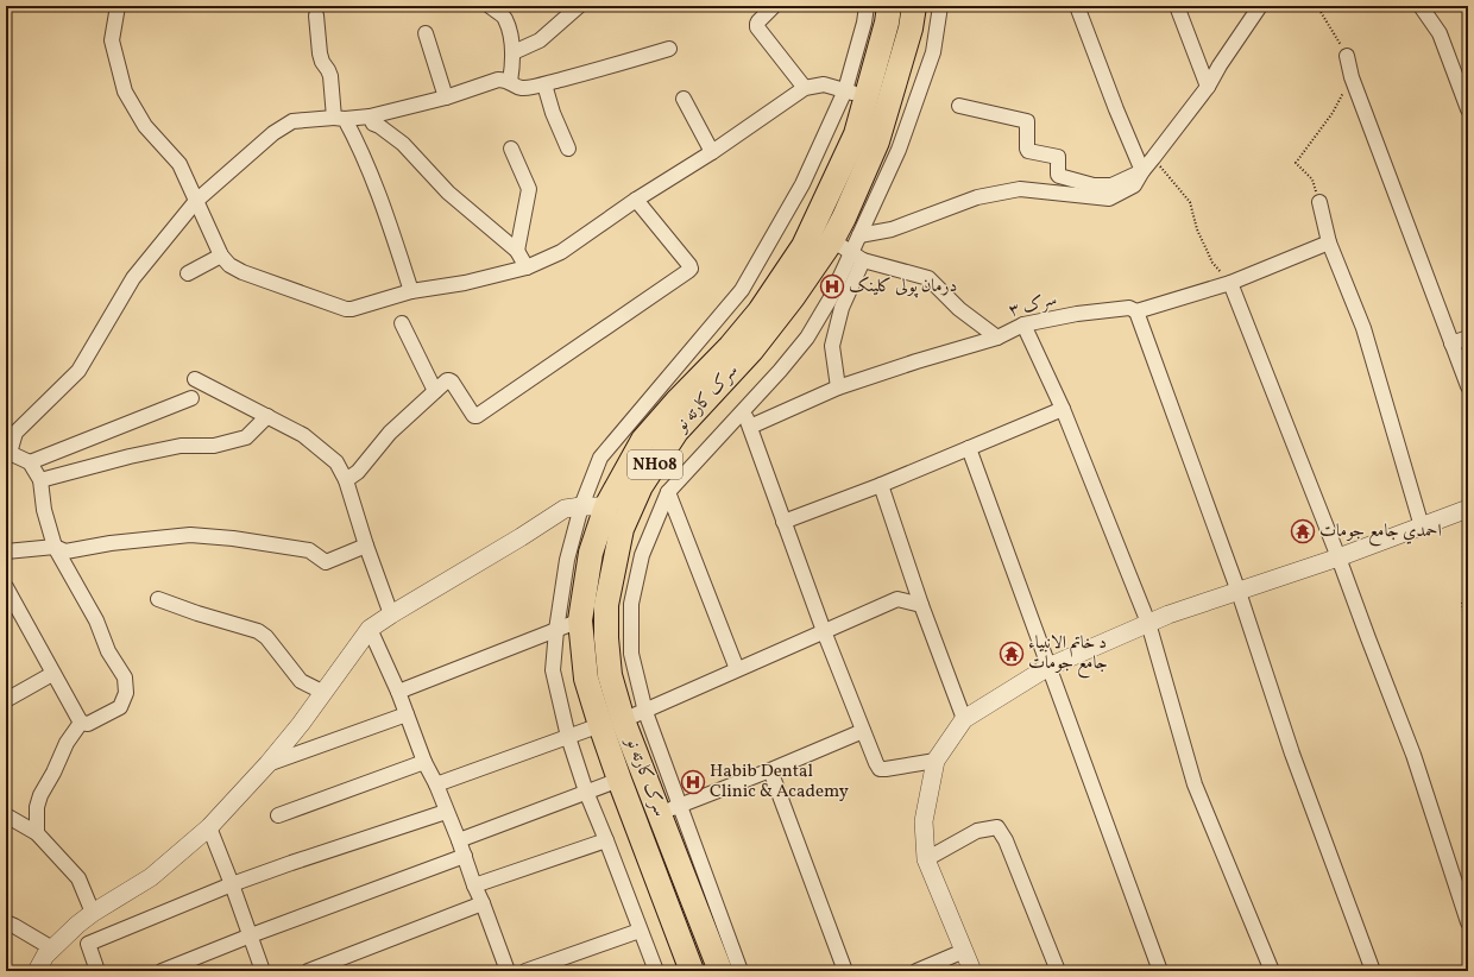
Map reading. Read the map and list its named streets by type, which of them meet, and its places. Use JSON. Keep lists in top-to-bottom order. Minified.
{"streets":{"highway":["سرک کارته نو","NH08"],"street":["سرک ۳"]},"places":{"hospital":["درمان پولی کلینک","Habib Dental Clinic & Academy"],"temple":["احمدي جامع جومات","د خاتم الانبیاء جامع جومات"]}}
